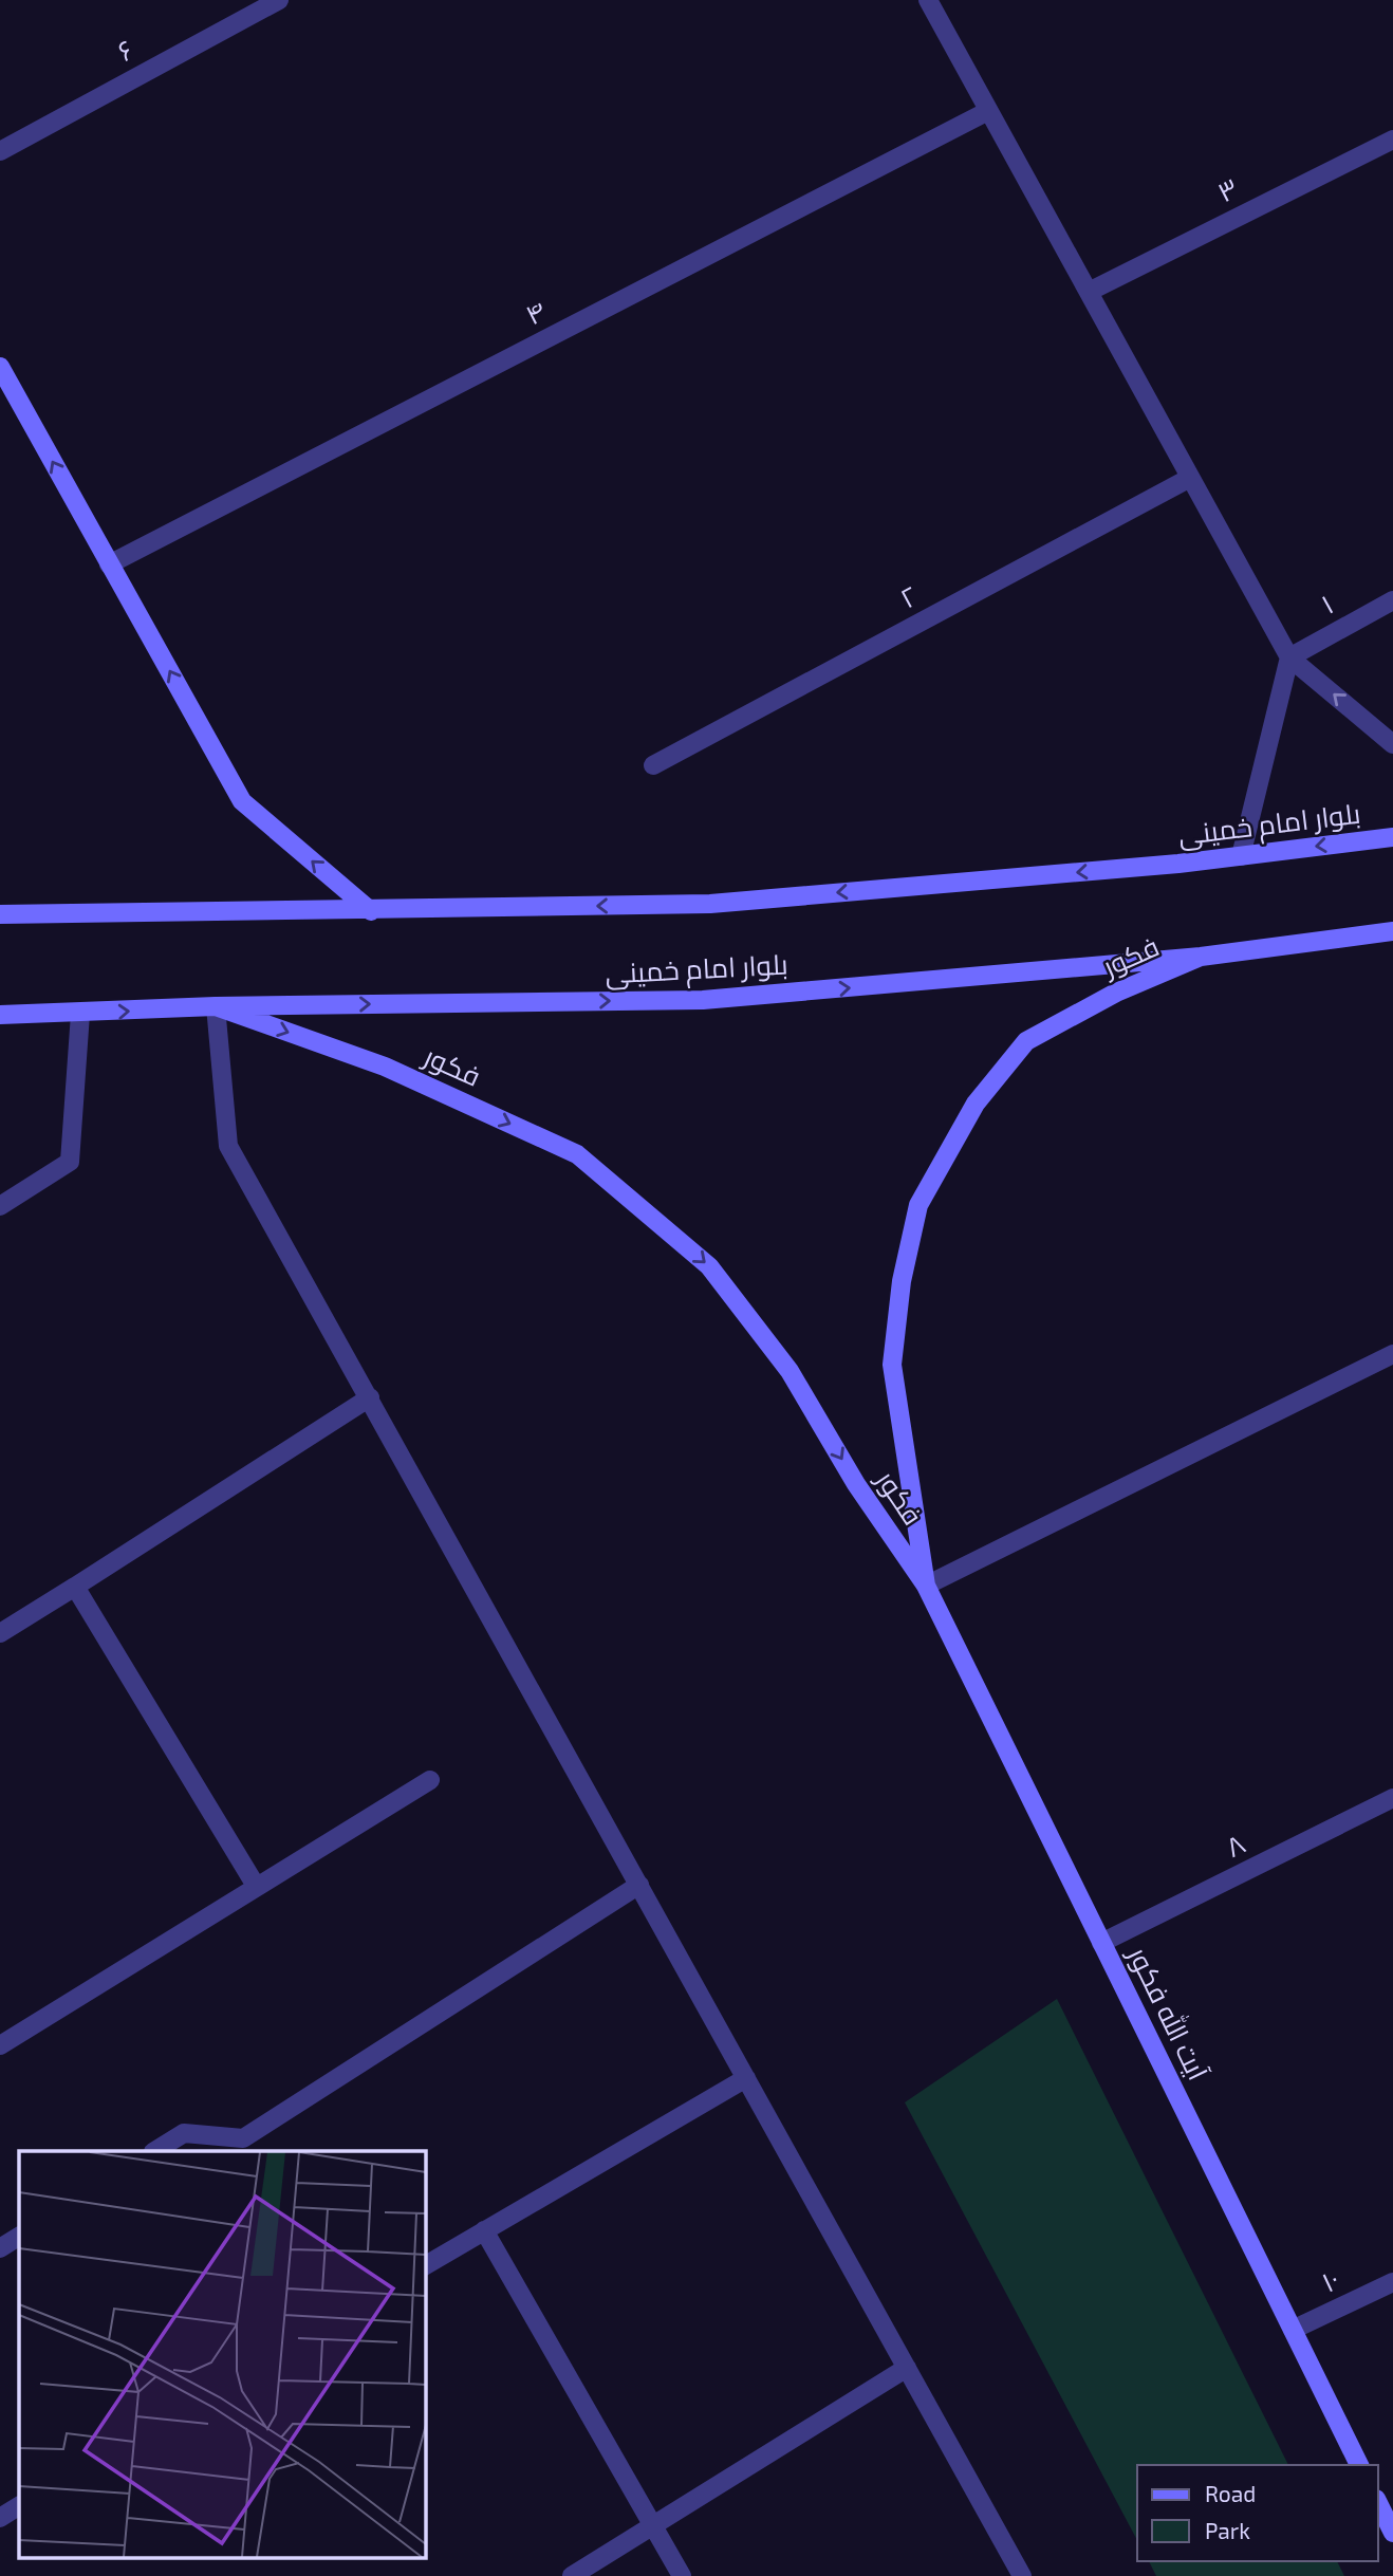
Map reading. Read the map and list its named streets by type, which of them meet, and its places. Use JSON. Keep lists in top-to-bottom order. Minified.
{"streets":{"street":["۶","۳","۴","۲","۱","بلوار امام خمینی","فکور","۸","آیت الله فکور","۱۰"]},"crossings":[["بلوار امام خمینی","فکور"],["فکور","آیت الله فکور"],["۸","آیت الله فکور"],["آیت الله فکور","۱۰"]],"one_way":["فکور"],"legend":["Road","Park"]}
